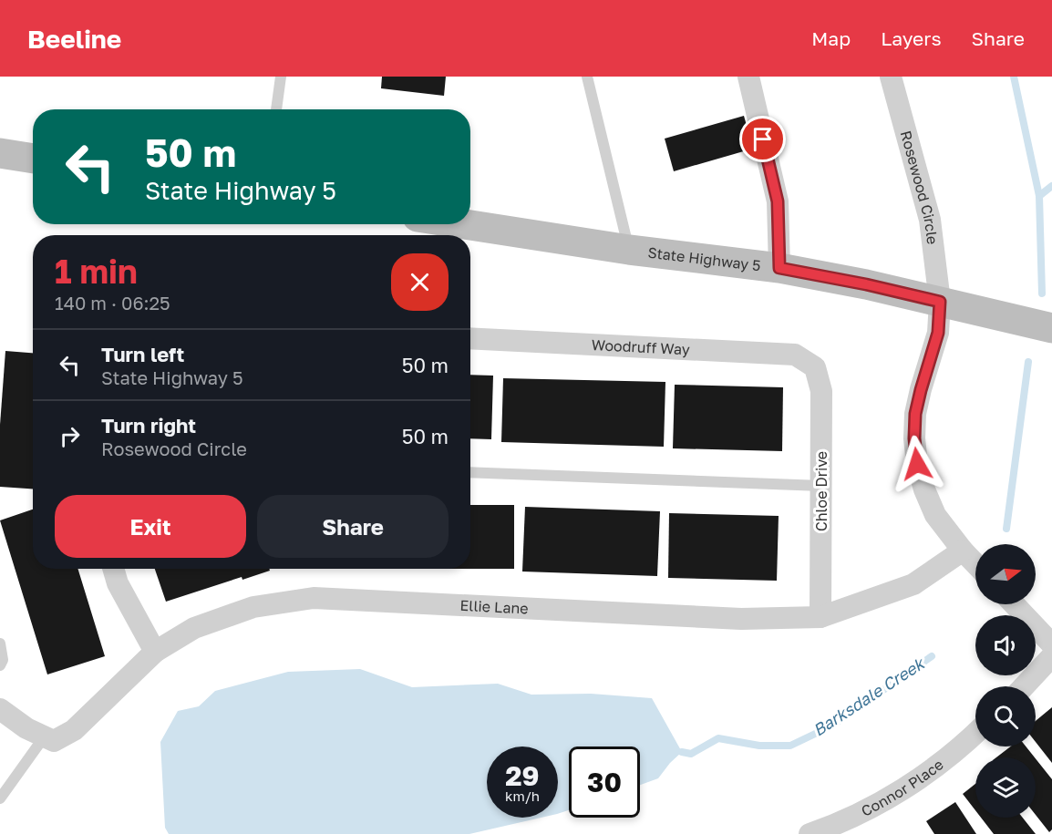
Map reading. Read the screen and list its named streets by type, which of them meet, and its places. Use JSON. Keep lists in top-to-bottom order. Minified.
{"streets":{"main road":["State Highway 5"],"street":["Rosewood Circle","Woodruff Way","Chloe Drive","Ellie Lane","Connor Place"]},"crossings":[["Rosewood Circle","State Highway 5"],["Rosewood Circle","Ellie Lane"],["Woodruff Way","Chloe Drive"],["Chloe Drive","Ellie Lane"]],"water":["Barksdale Creek"],"north":"right","page":{"header":"Beeline","nav":["Map","Layers","Share"],"turn":["50 m","State Highway 5"],"heading":["1 min","140 m · 06:25"],"list":[{"name":"Turn left","note":"State Highway 5","value":"50 m"},{"name":"Turn right","note":"Rosewood Circle","value":"50 m"}],"buttons":["Exit","Share"],"speed":"29 km/h","limit":"30"}}
